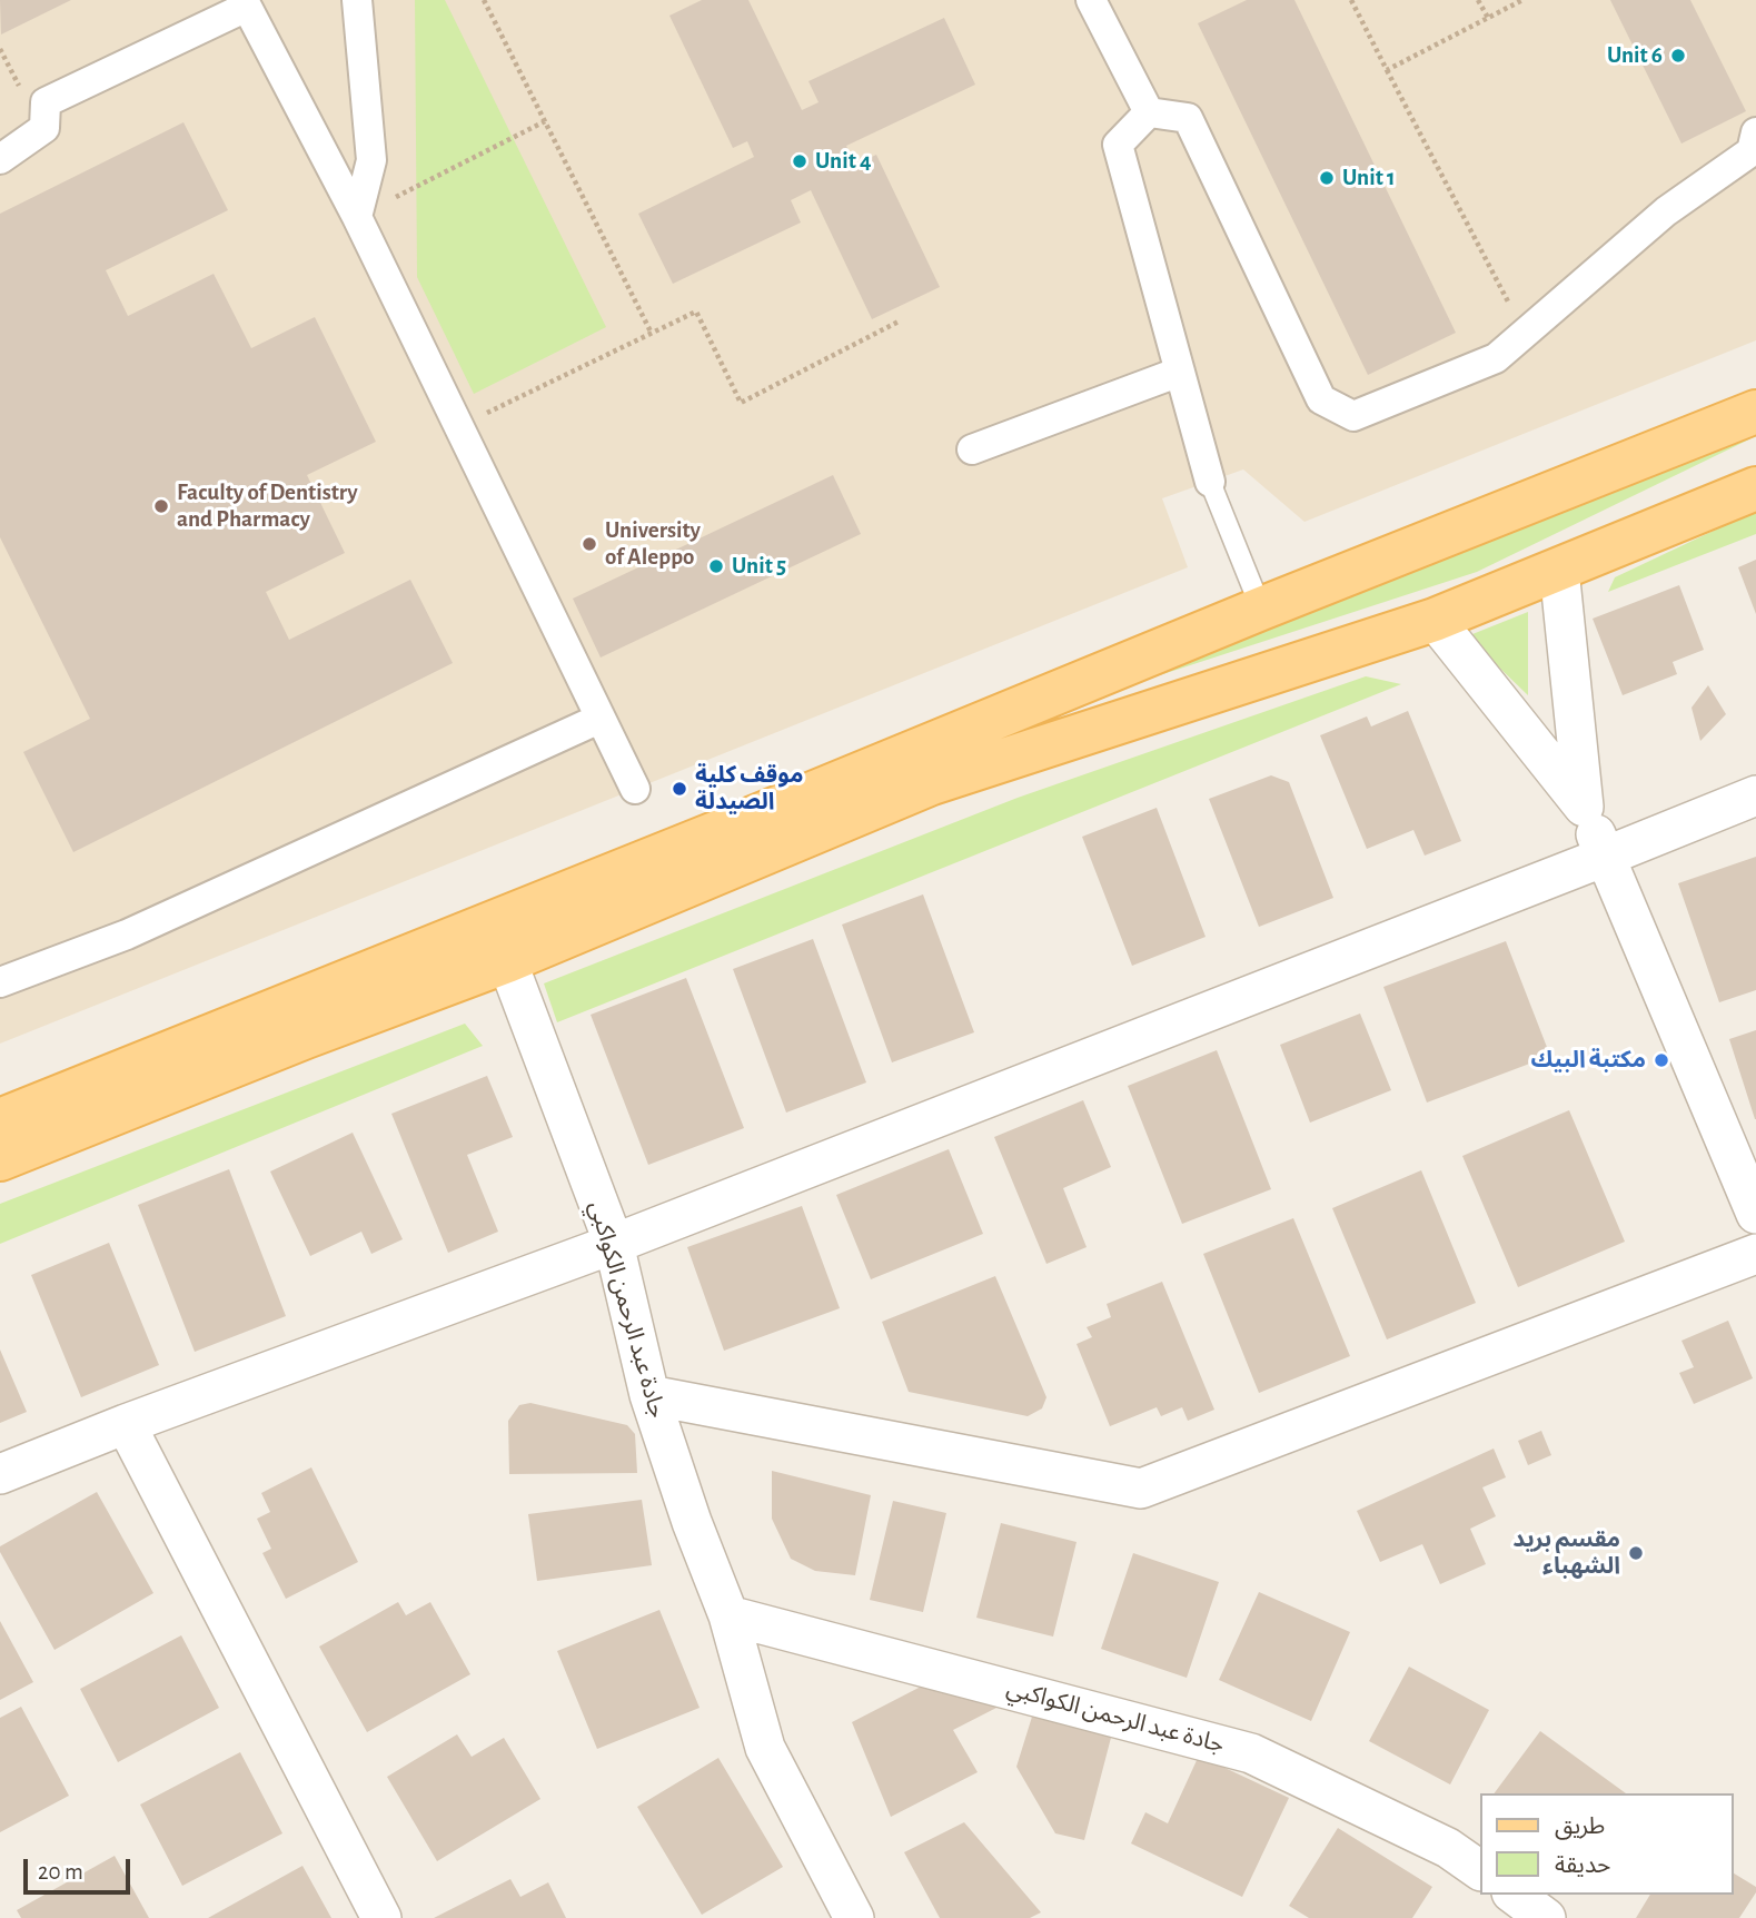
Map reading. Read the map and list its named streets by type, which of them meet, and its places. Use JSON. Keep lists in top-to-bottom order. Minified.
{"streets":{"street":["جادة عبد الرحمن الكواكبي"]},"places":["Unit 6","Unit 4","Unit 1","Faculty of Dentistry and Pharmacy","University of Aleppo","Unit 5","موقف كلية الصيدلة","مكتبة البيك","مقسم بريد الشهباء"],"legend":["طريق","حديقة"],"scale_bar":"20 m"}
